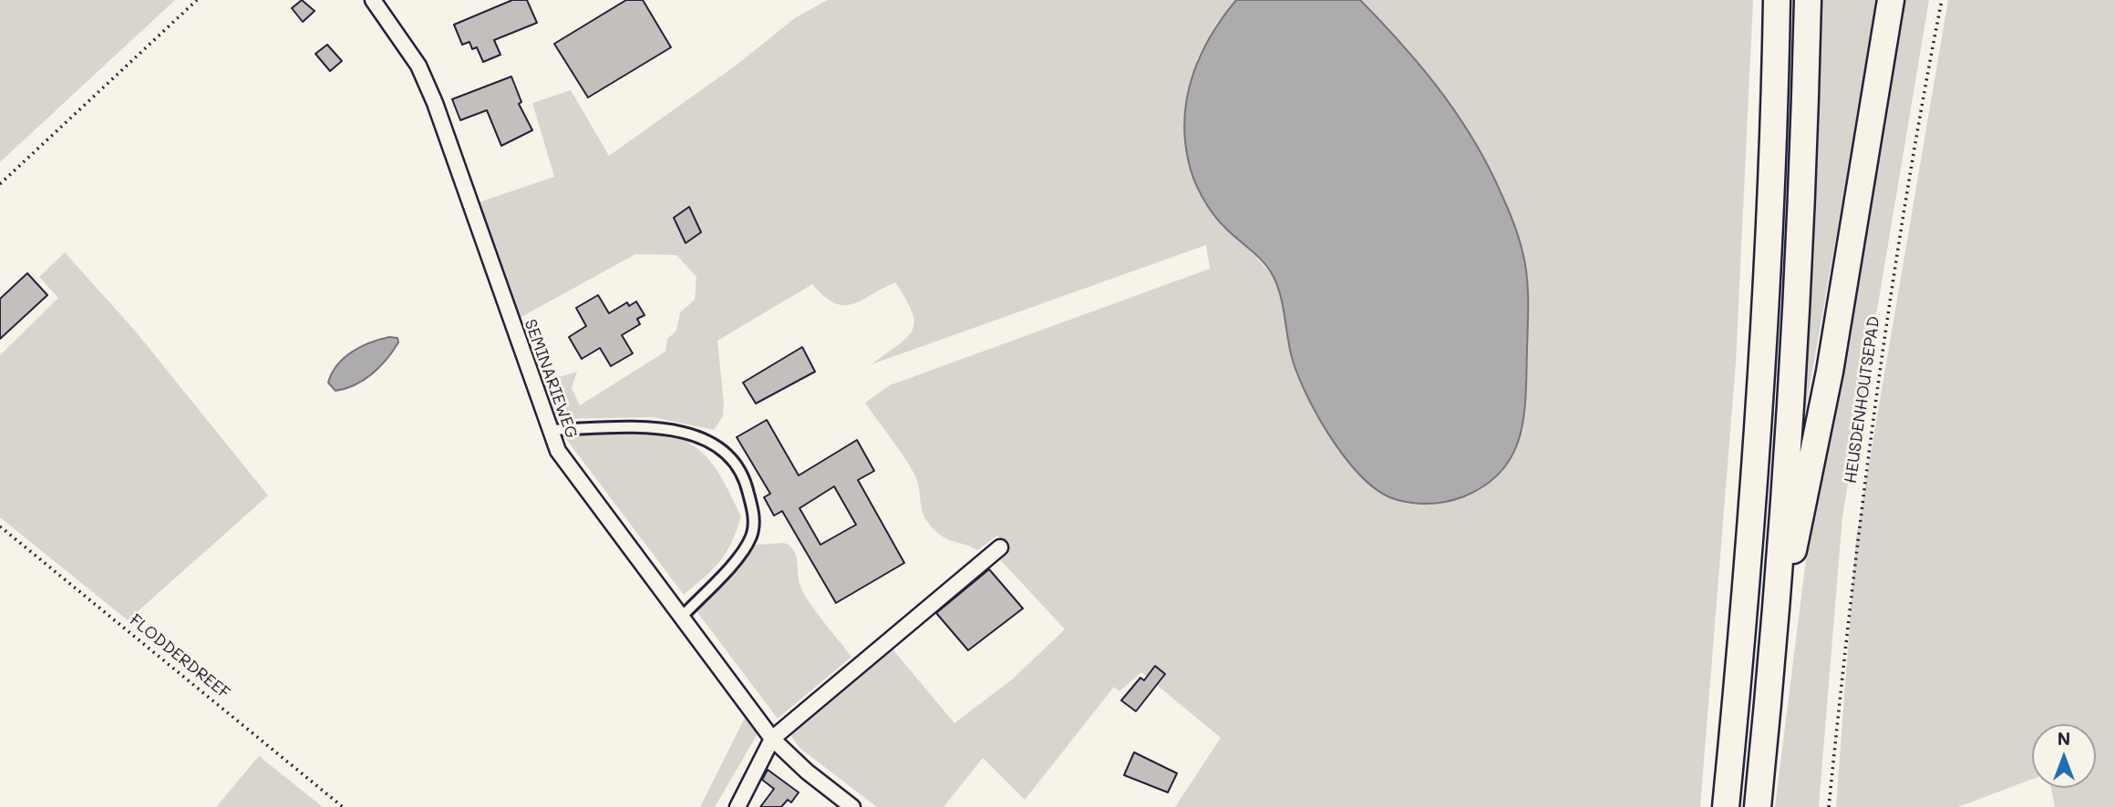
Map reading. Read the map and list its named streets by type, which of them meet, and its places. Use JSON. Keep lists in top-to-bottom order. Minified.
{"streets":{"street":["SEMINARIEWEG"],"path":["HEUSDENHOUTSEPAD","FLODDERDREEF"]},"north":"top"}
